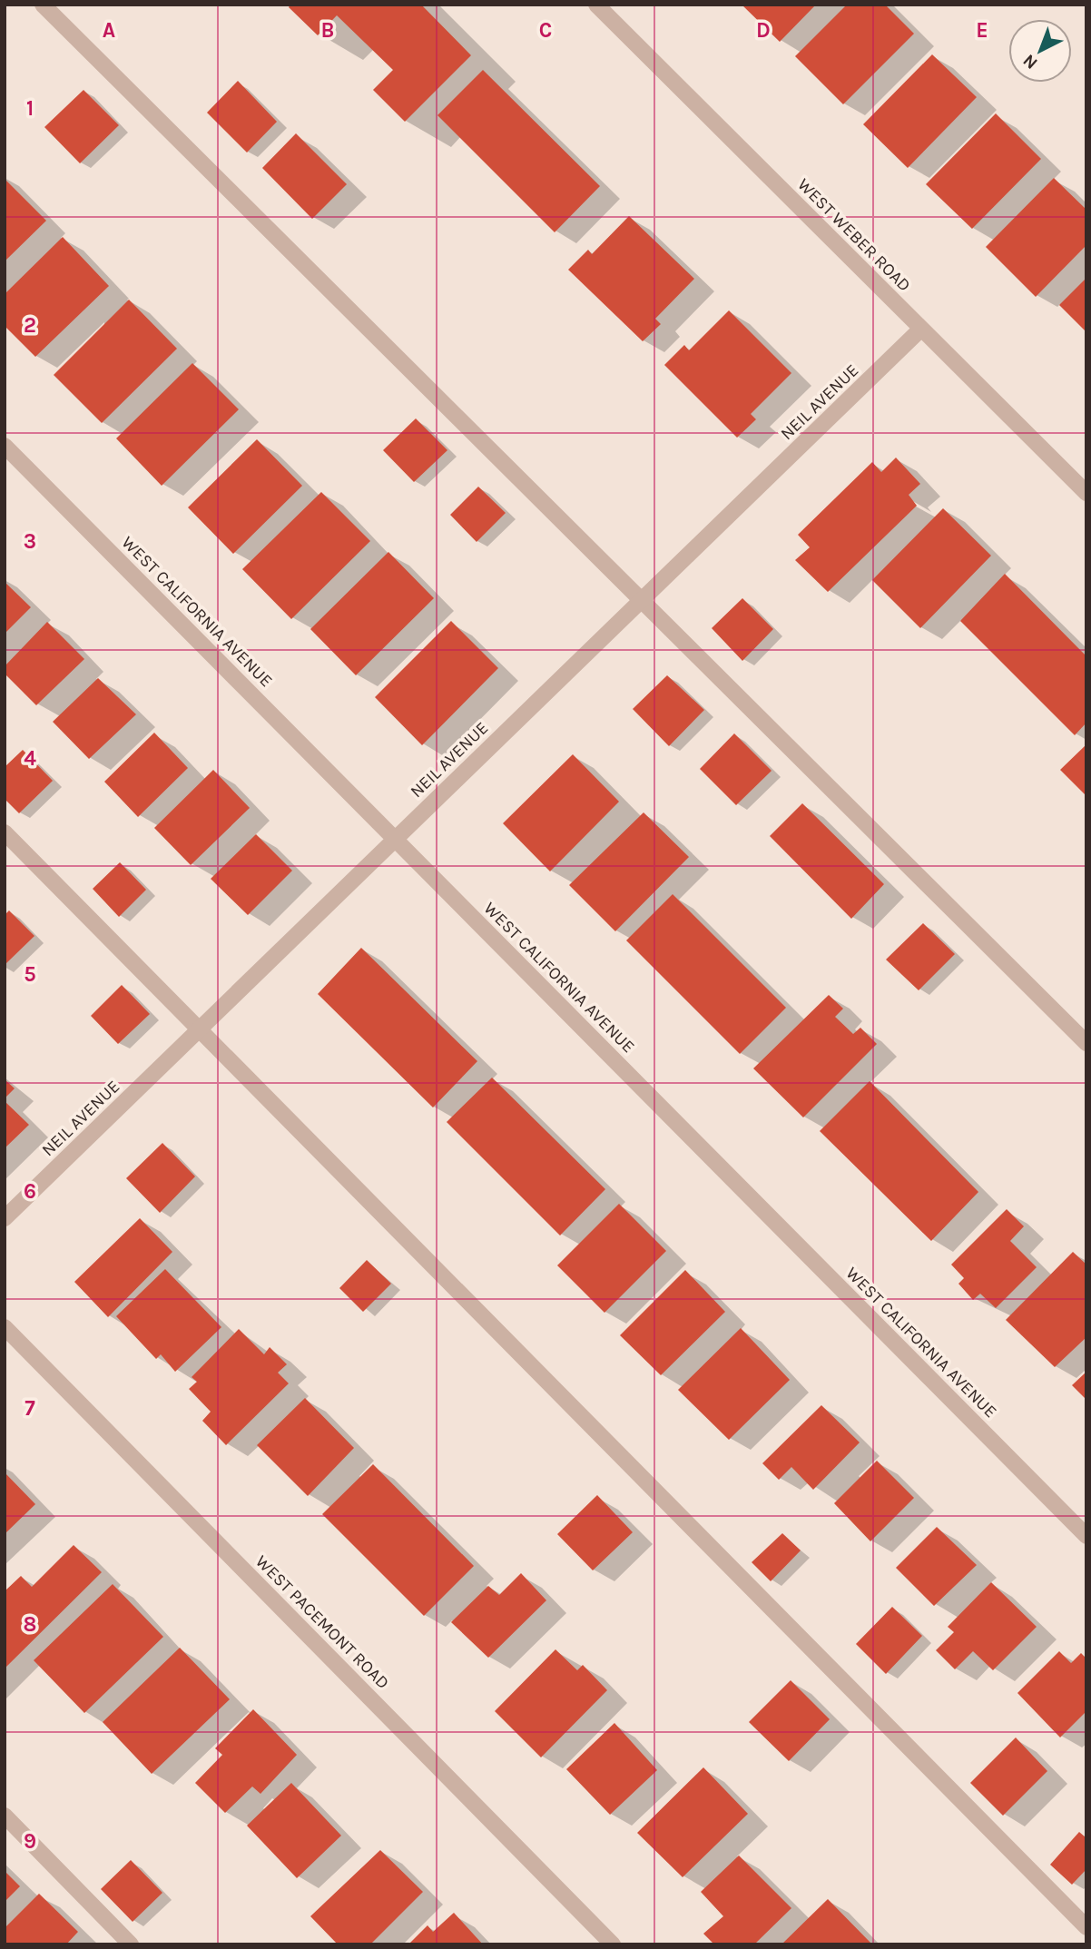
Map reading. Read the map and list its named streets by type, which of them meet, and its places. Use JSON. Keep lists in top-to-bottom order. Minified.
{"streets":{"street":["WEST WEBER ROAD","NEIL AVENUE","WEST CALIFORNIA AVENUE","WEST PACEMONT ROAD"]},"crossings":[["WEST WEBER ROAD","NEIL AVENUE"],["NEIL AVENUE","WEST CALIFORNIA AVENUE"]],"north":"bottom left","grid":{"columns":["A","B","C","D","E"],"rows":["1","2","3","4","5","6","7","8","9"]}}
